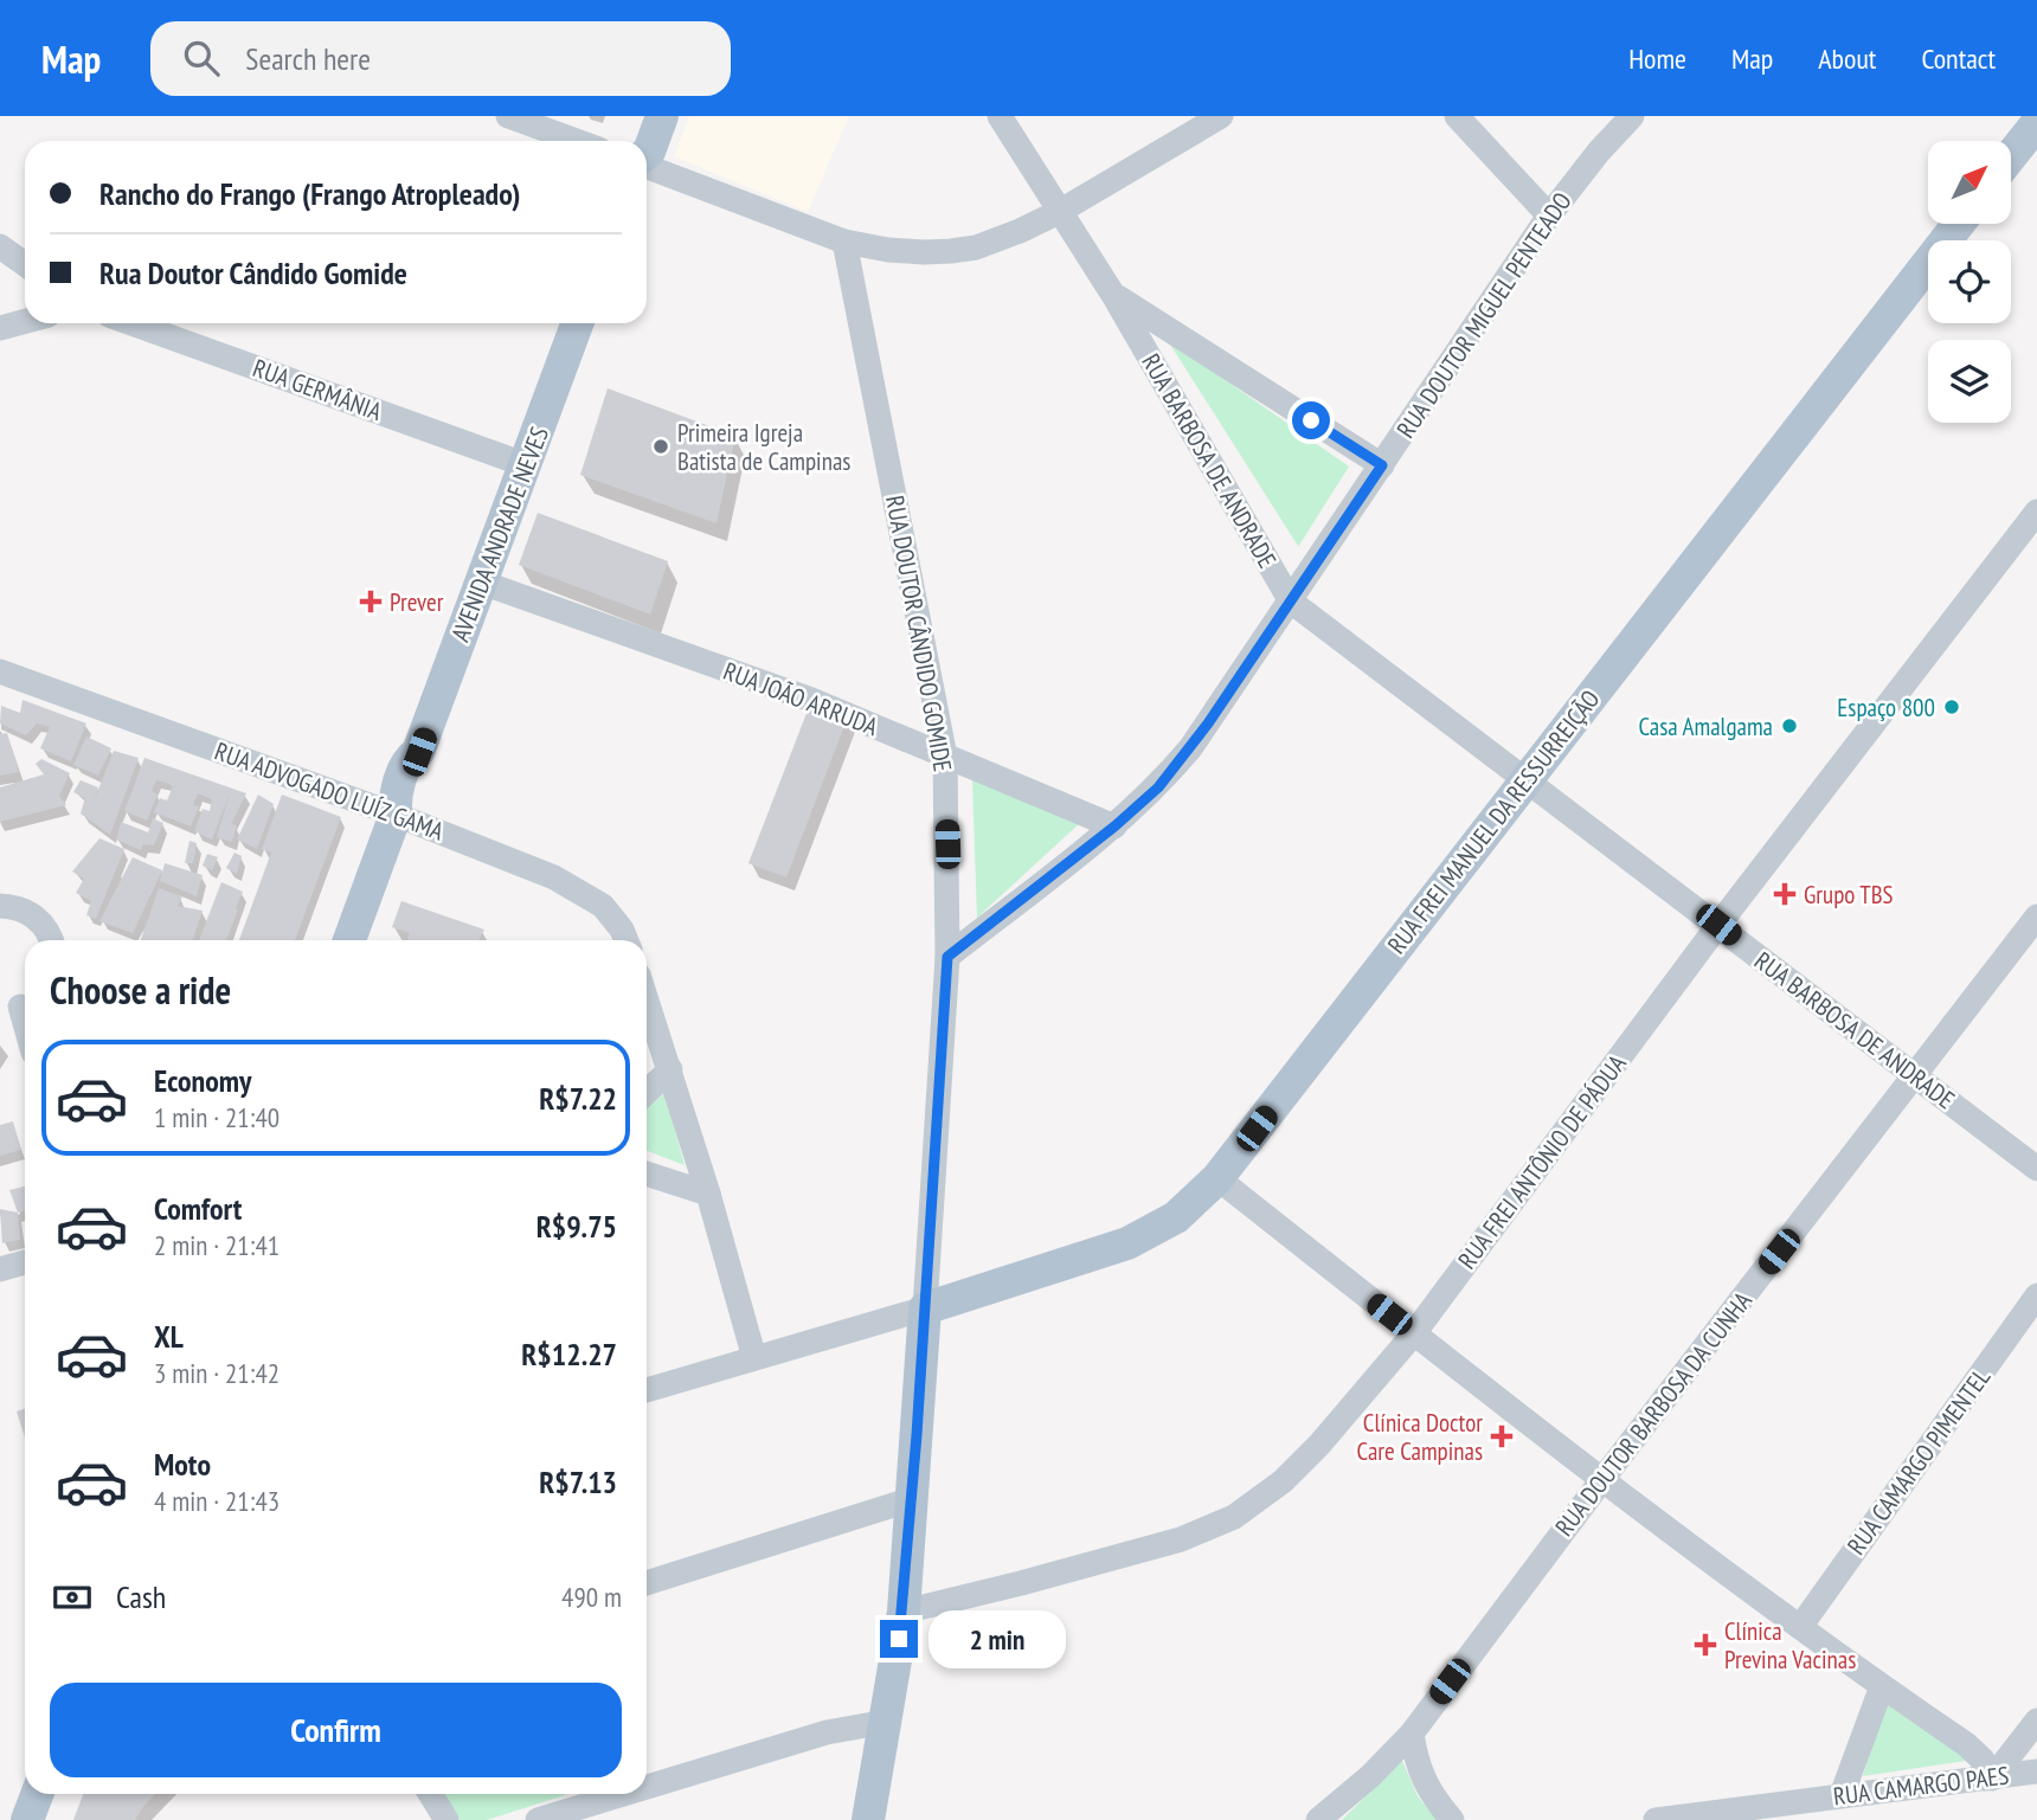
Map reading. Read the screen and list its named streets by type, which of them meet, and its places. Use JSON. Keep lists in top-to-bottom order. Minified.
{"streets":{"main road":["AVENIDA ANDRADE NEVES","RUA DOUTOR CÂNDIDO GOMIDE","RUA FREI MANUEL DA RESSURREIÇÃO"],"street":["RUA DOUTOR MIGUEL PENTEADO","RUA GERMÂNIA","RUA BARBOSA DE ANDRADE","RUA JOÃO ARRUDA","RUA ADVOGADO LUÍZ GAMA","RUA FREI ANTÔNIO DE PÁDUA","RUA DOUTOR BARBOSA DA CUNHA","RUA CAMARGO PIMENTEL","RUA CAMARGO PAES"]},"crossings":[["RUA DOUTOR MIGUEL PENTEADO","RUA BARBOSA DE ANDRADE"],["RUA DOUTOR MIGUEL PENTEADO","RUA DOUTOR CÂNDIDO GOMIDE"],["RUA DOUTOR MIGUEL PENTEADO","RUA JOÃO ARRUDA"],["RUA GERMÂNIA","AVENIDA ANDRADE NEVES"],["RUA BARBOSA DE ANDRADE","RUA FREI MANUEL DA RESSURREIÇÃO"],["RUA BARBOSA DE ANDRADE","RUA FREI ANTÔNIO DE PÁDUA"],["RUA BARBOSA DE ANDRADE","RUA DOUTOR BARBOSA DA CUNHA"],["AVENIDA ANDRADE NEVES","RUA JOÃO ARRUDA"],["AVENIDA ANDRADE NEVES","RUA ADVOGADO LUÍZ GAMA"],["RUA DOUTOR CÂNDIDO GOMIDE","RUA JOÃO ARRUDA"],["RUA DOUTOR CÂNDIDO GOMIDE","RUA FREI MANUEL DA RESSURREIÇÃO"],["RUA DOUTOR CÂNDIDO GOMIDE","RUA FREI ANTÔNIO DE PÁDUA"]],"places":{"other":["Primeira Igreja Batista de Campinas","Espaço 800","Casa Amalgama"],"health":["Prever","Grupo TBS","Clínica Doctor Care Campinas","Clínica Previna Vacinas"]},"north":"top right","page":{"header":"Map","search":"Search here","nav":["Home","Map","About","Contact"],"banner":["Rancho do Frango (Frango Atropleado)","Rua Doutor Cândido Gomide"],"heading":"Choose a ride","list":[{"name":"Economy","note":"1 min · 21:40","value":"R$7.22"},{"name":"Comfort","note":"2 min · 21:41","value":"R$9.75"},{"name":"XL","note":"3 min · 21:42","value":"R$12.27"},{"name":"Moto","note":"4 min · 21:43","value":"R$7.13"}],"pay":["Cash","490 m"],"bubble":"2 min","buttons":"Confirm"}}
